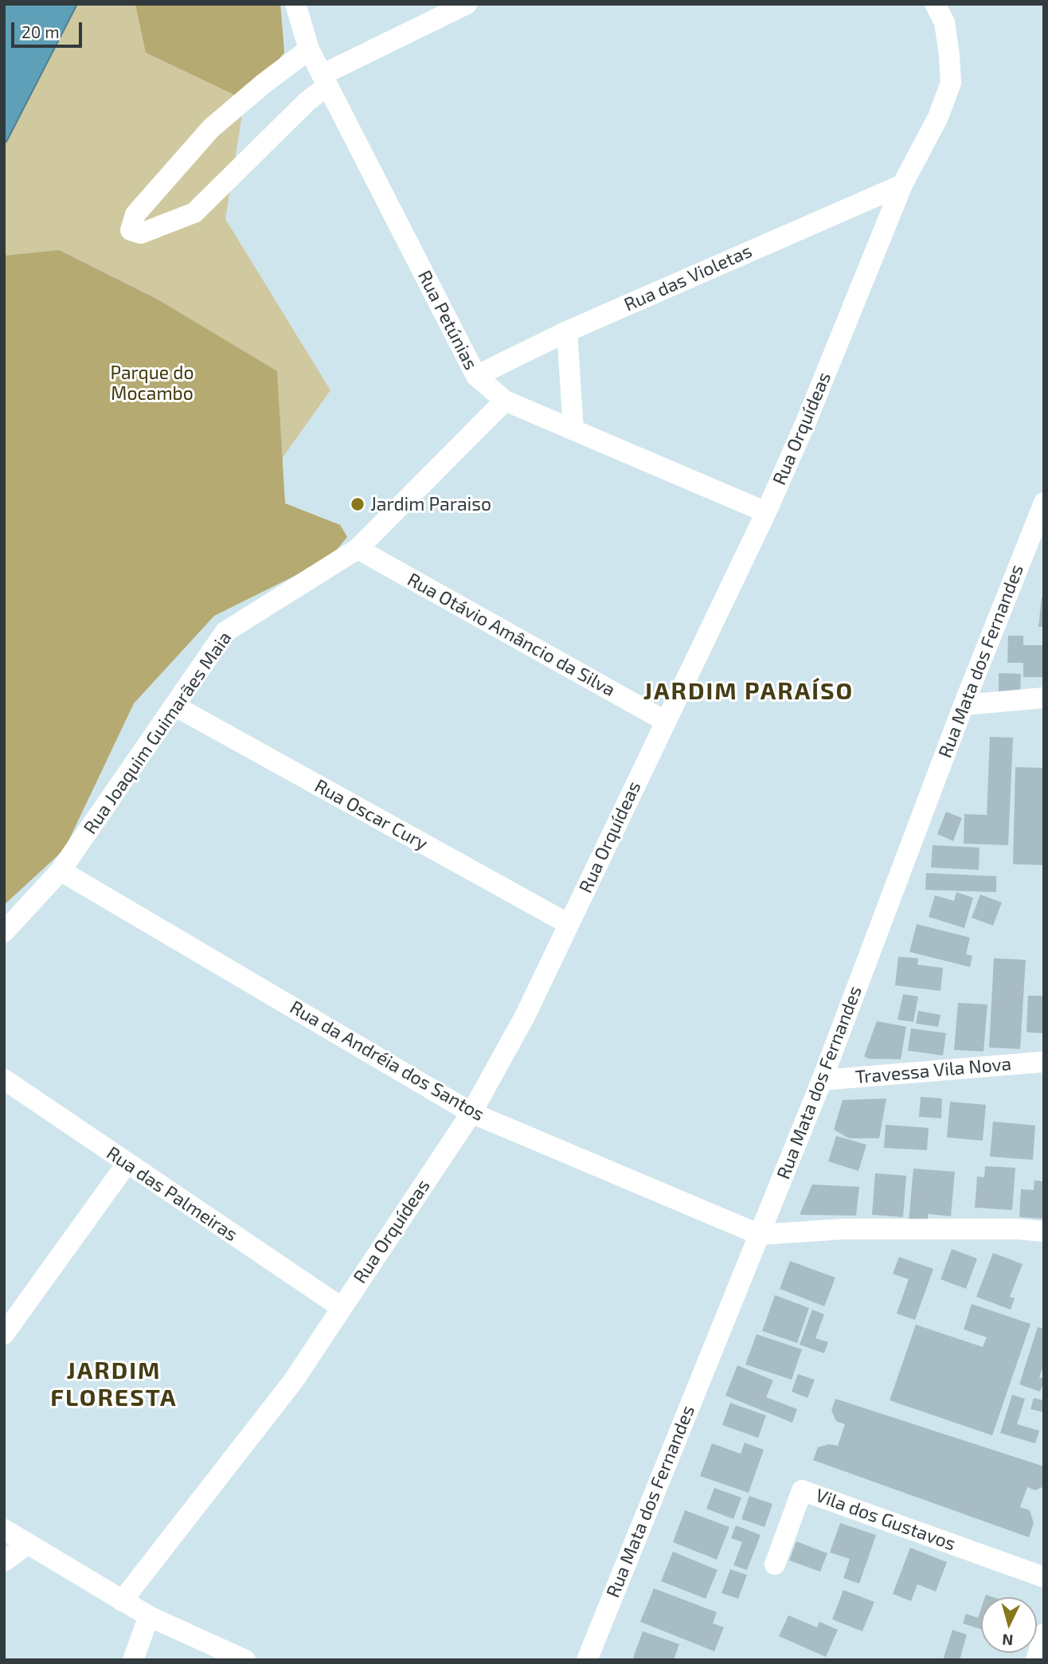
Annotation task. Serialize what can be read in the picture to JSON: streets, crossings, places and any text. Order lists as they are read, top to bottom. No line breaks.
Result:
{"streets":{"street":["Rua das Violetas","Rua Petúnias","Rua Orquídeas","Rua Otávio Amâncio da Silva","Rua Mata dos Fernandes","Rua Joaquim Guimarães Maia","Rua Oscar Cury","Rua da Andréia dos Santos","Travessa Vila Nova","Rua das Palmeiras","Vila dos Gustavos"]},"crossings":[["Rua das Violetas","Rua Petúnias"],["Rua das Violetas","Rua Orquídeas"],["Rua Petúnias","Rua Orquídeas"],["Rua Petúnias","Rua Joaquim Guimarães Maia"],["Rua Orquídeas","Rua Otávio Amâncio da Silva"],["Rua Orquídeas","Rua Oscar Cury"],["Rua Orquídeas","Rua da Andréia dos Santos"],["Rua Orquídeas","Rua das Palmeiras"],["Rua Otávio Amâncio da Silva","Rua Joaquim Guimarães Maia"],["Rua Mata dos Fernandes","Rua da Andréia dos Santos"],["Rua Mata dos Fernandes","Travessa Vila Nova"],["Rua Joaquim Guimarães Maia","Rua Oscar Cury"],["Rua Joaquim Guimarães Maia","Rua da Andréia dos Santos"]],"districts":["JARDIM PARAÍSO","JARDIM FLORESTA"],"parks":["Parque do Mocambo"],"places":["Jardim Paraiso"],"scale_bar":"20 m","north":"bottom"}
